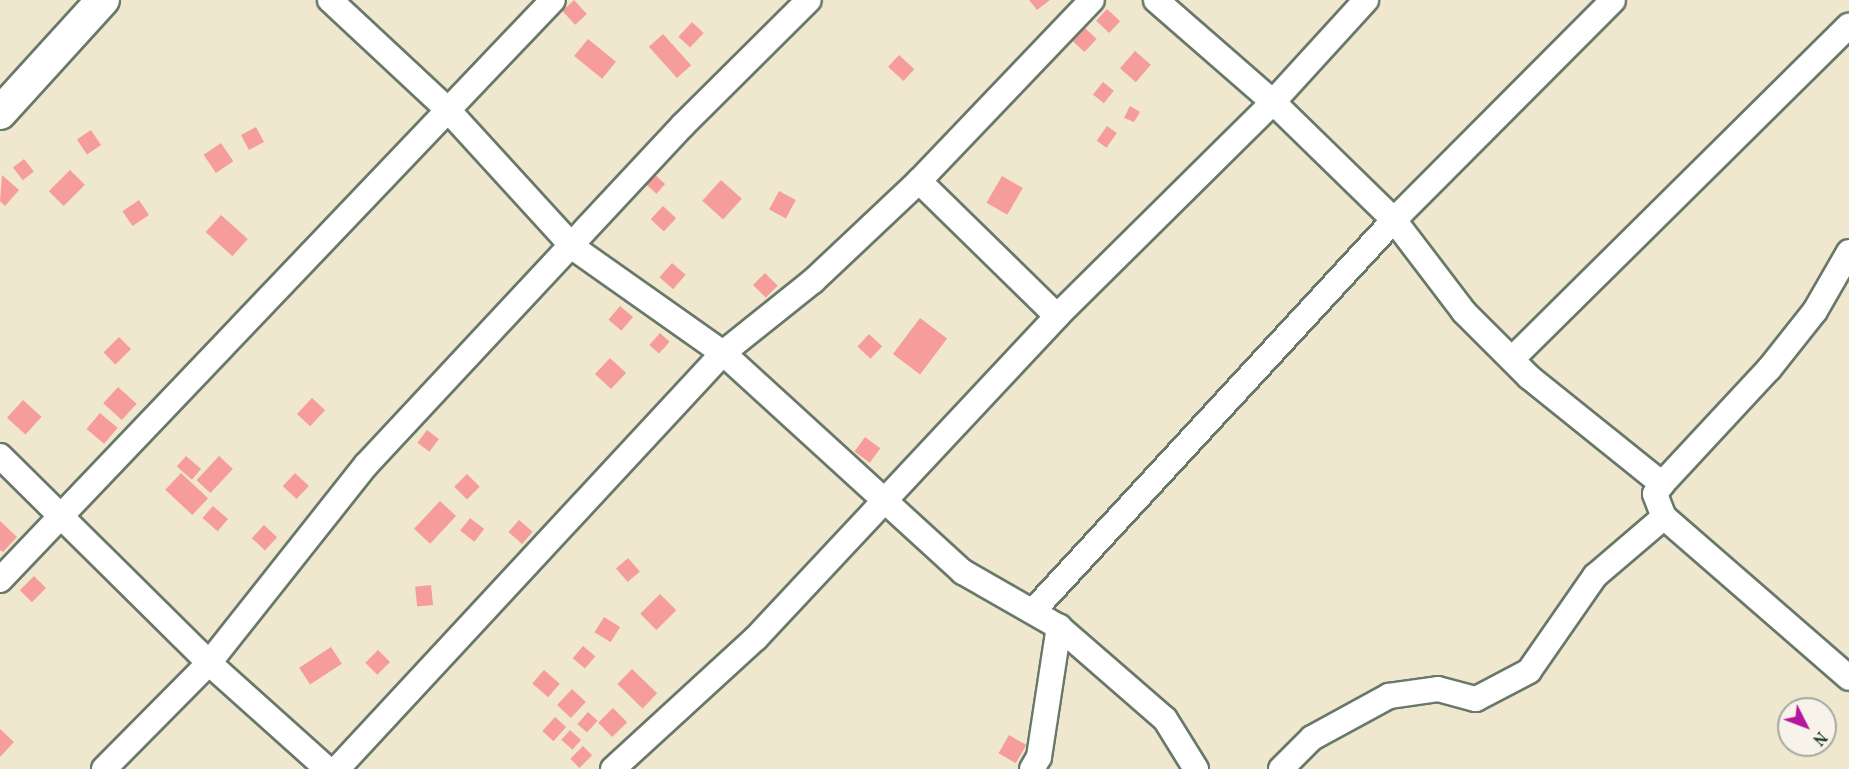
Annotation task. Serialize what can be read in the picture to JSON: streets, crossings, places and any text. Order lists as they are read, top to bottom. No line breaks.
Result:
{"north":"bottom right"}
